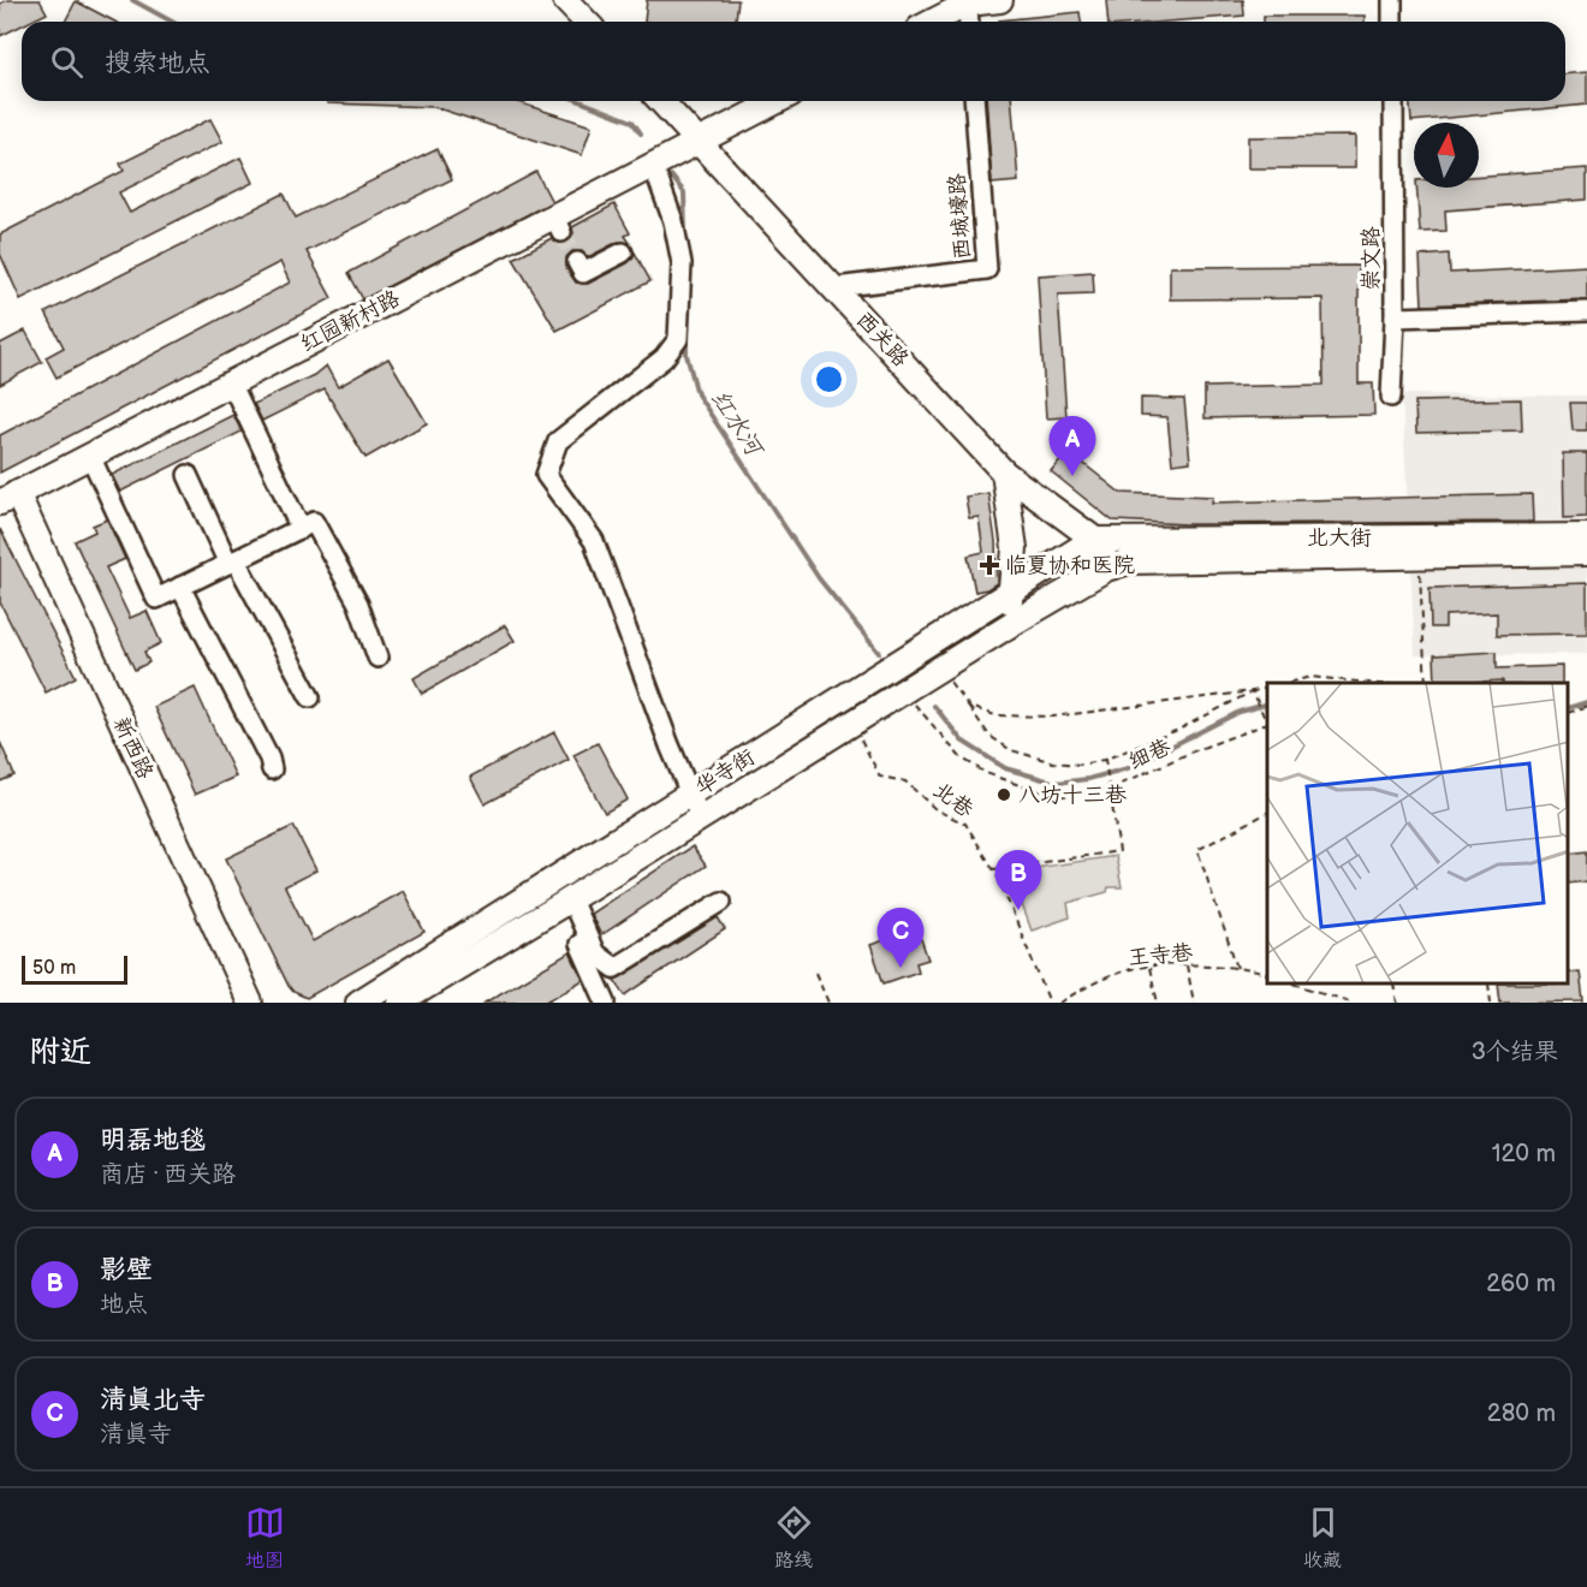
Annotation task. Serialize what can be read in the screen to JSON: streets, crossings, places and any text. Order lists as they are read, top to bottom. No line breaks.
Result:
{"streets":{"main road":["红园新村路","西关路","北大街","新西路","华寺街"],"street":["西城壕路","崇文路"],"path":["细巷","北巷","王寺巷"]},"crossings":[["西城壕路","西关路"],["红园新村路","西关路"],["红园新村路","新西路"],["西关路","北大街"],["西关路","华寺街"],["北大街","华寺街"],["细巷","华寺街"],["华寺街","北巷"]],"water":["红水河"],"places":{"health":["临夏协和医院"],"other":["八坊十三巷"]},"scale_bar":"50 m","north":"top","page":{"search":"搜索地点","pins":["A","B","C"],"scale":"50 m","heading":["附近","3个结果"],"list":[{"mark":"A","name":"明磊地毯","note":"商店 · 西关路","value":"120 m"},{"mark":"B","name":"影壁","note":"地点","value":"260 m"},{"mark":"C","name":"清真北寺","note":"清真寺","value":"280 m"}],"nav":["地图","路线","收藏"]}}
